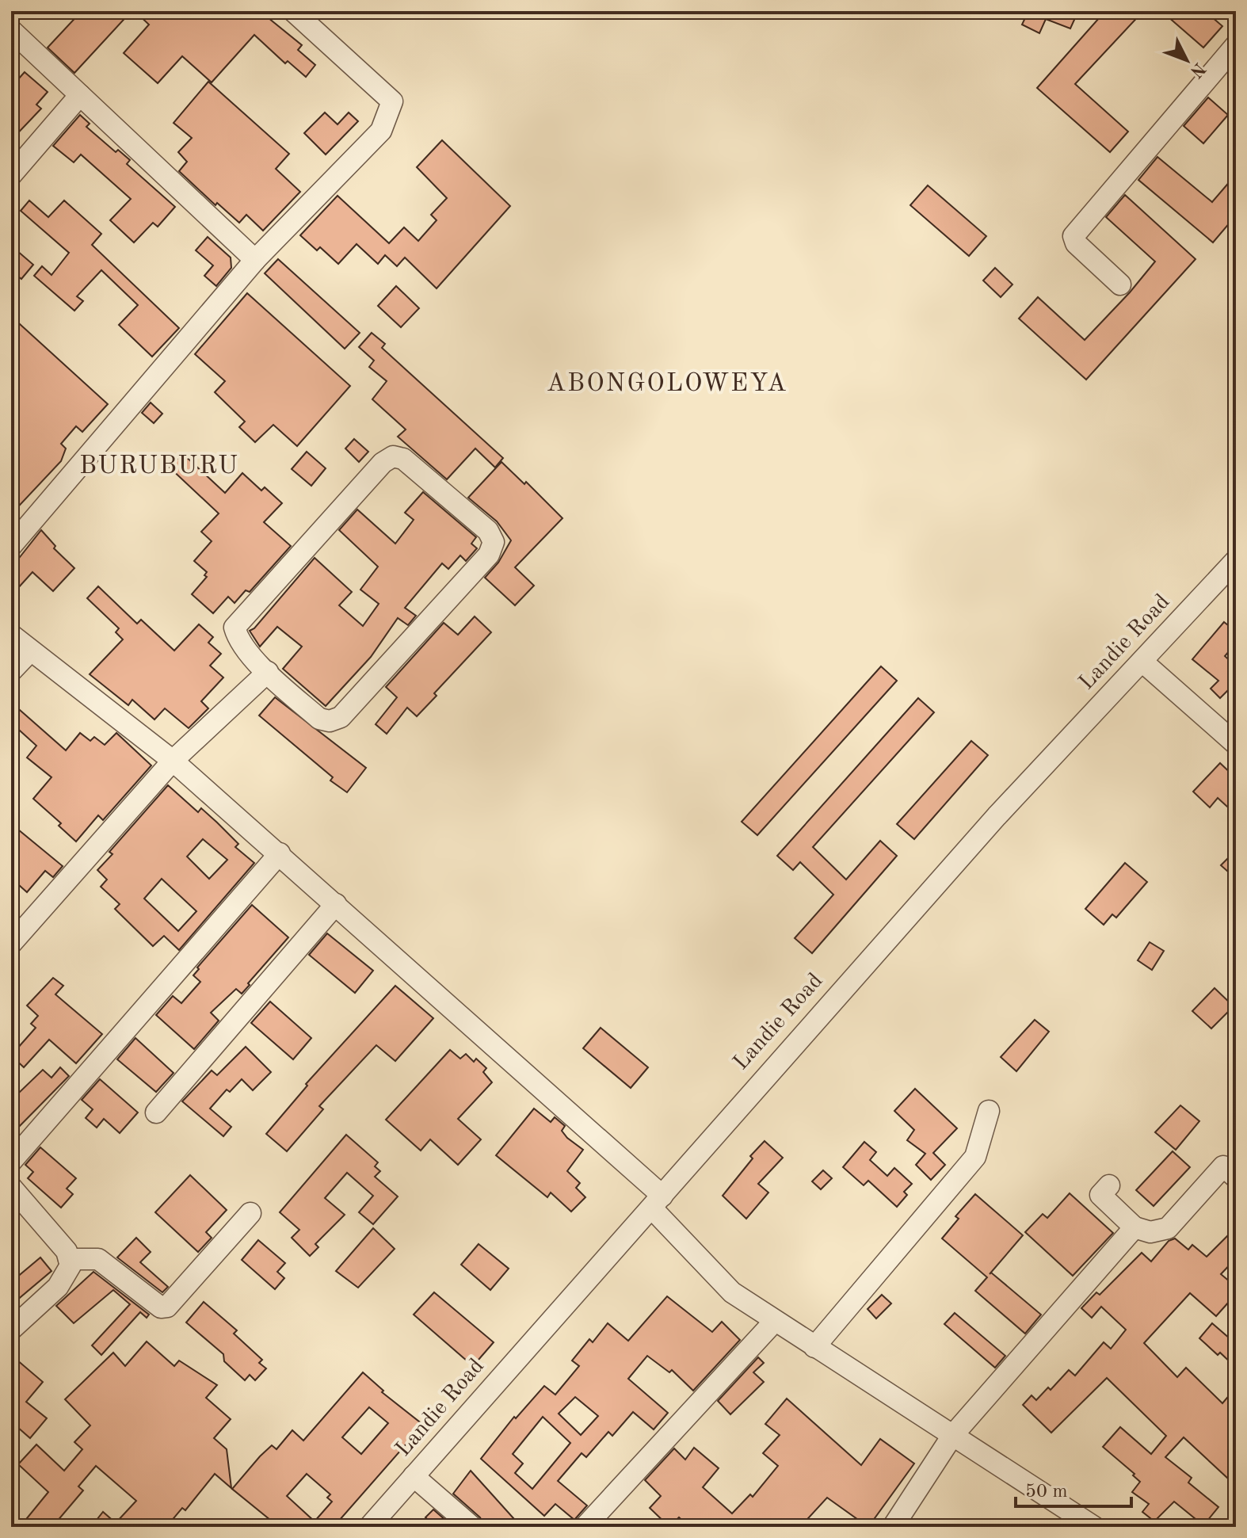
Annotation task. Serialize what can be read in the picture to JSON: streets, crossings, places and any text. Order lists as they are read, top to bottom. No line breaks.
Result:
{"streets":{"street":["Landie Road"]},"districts":["ABONGOLOWEYA","BURUBURU"],"scale_bar":"50 m","north":"bottom right"}
